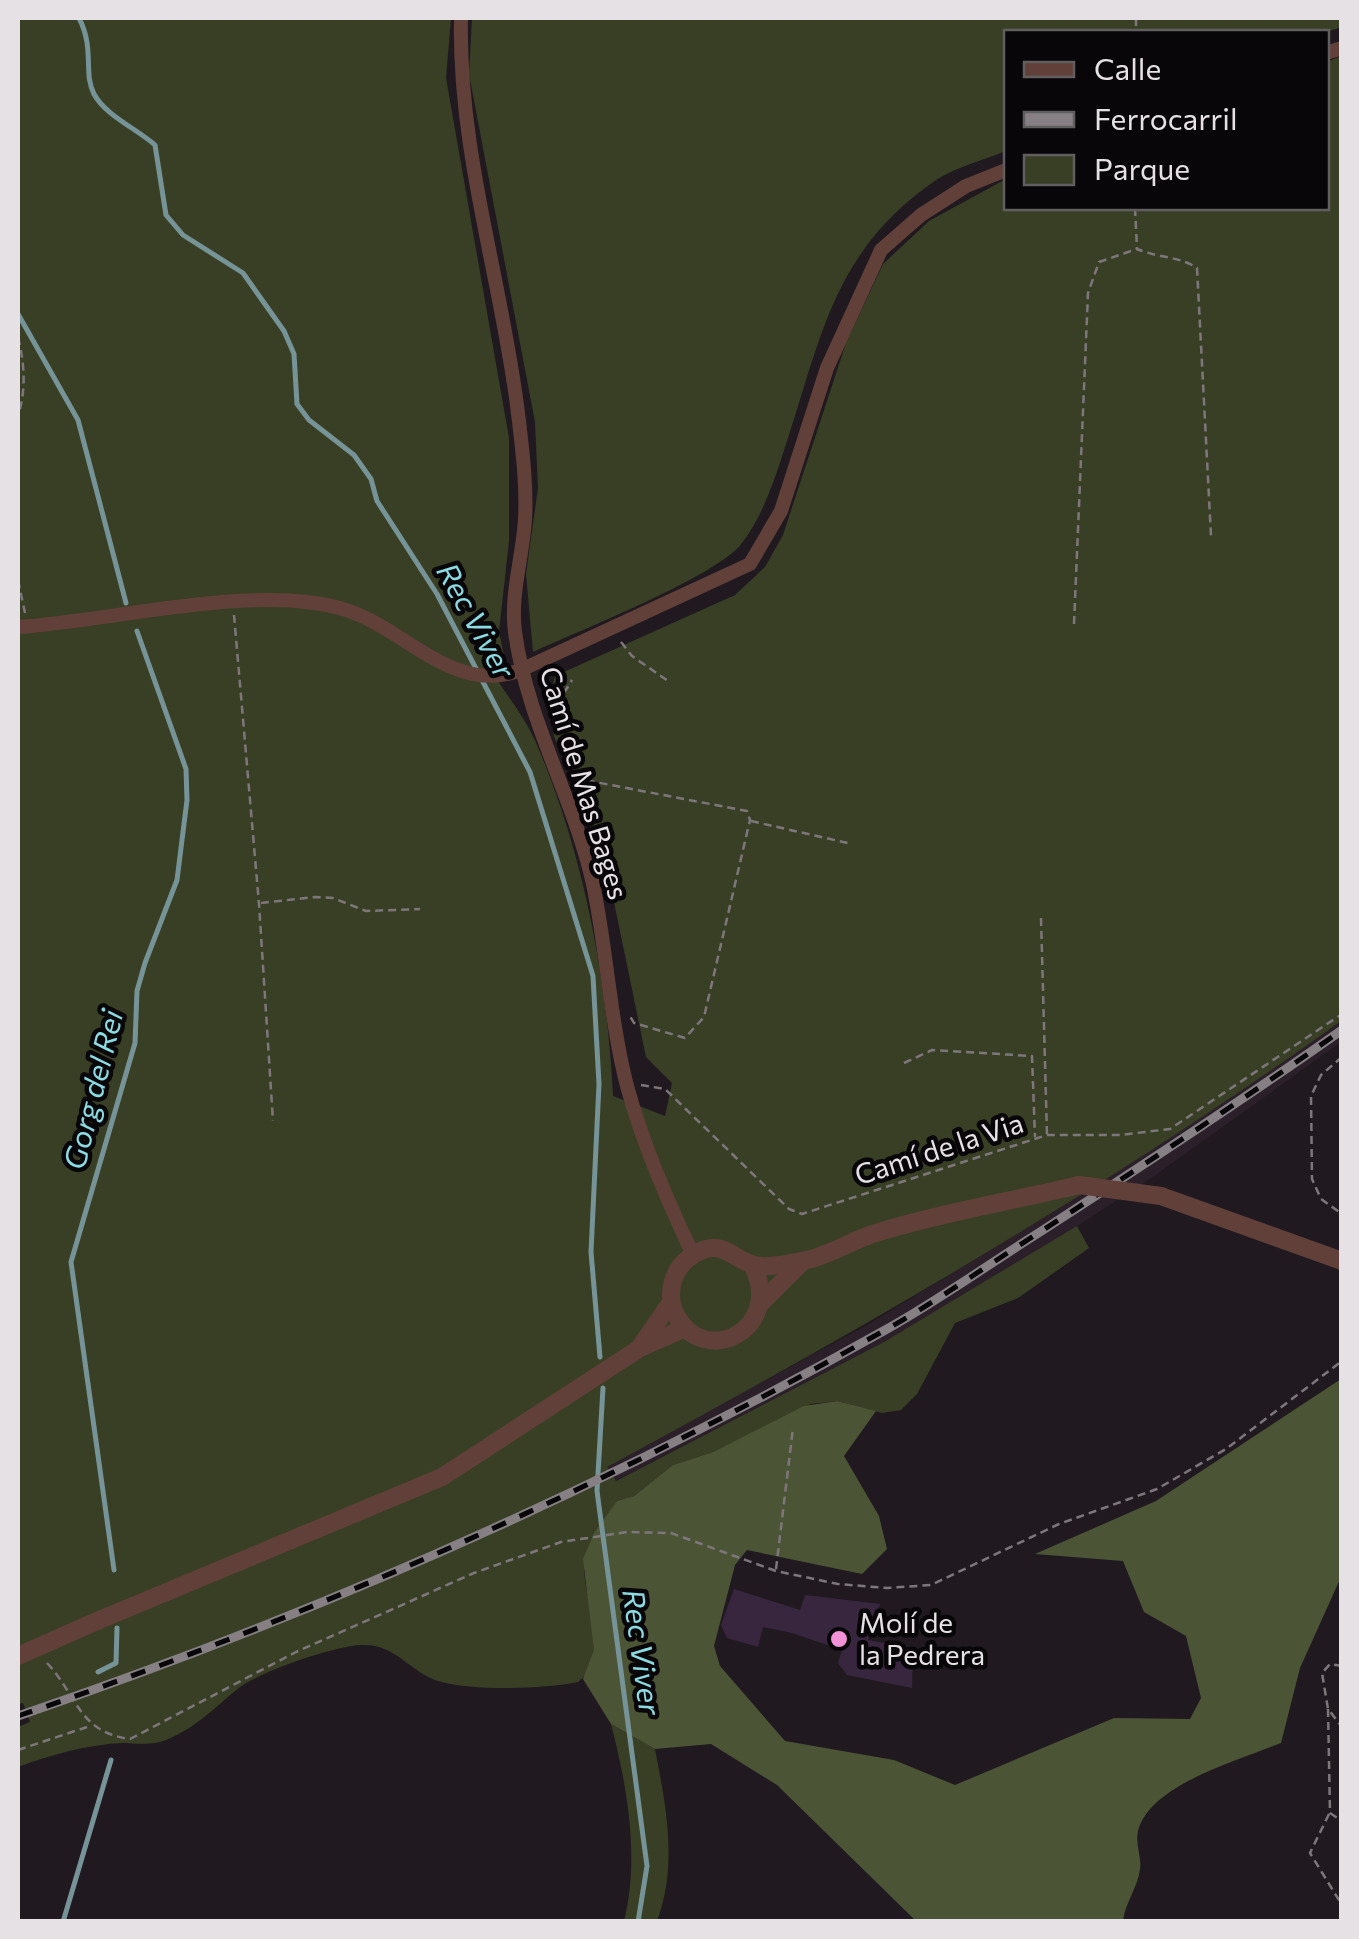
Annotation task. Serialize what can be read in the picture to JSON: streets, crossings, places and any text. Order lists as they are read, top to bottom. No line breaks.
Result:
{"streets":{"street":["Camí de Mas Bages"],"path":["Camí de la Via"]},"crossings":[["Camí de Mas Bages","Camí de la Via"]],"water":["Rec Viver","Gorg del Rei"],"places":["Molí de la Pedrera"],"legend":["Calle","Ferrocarril","Parque"]}
